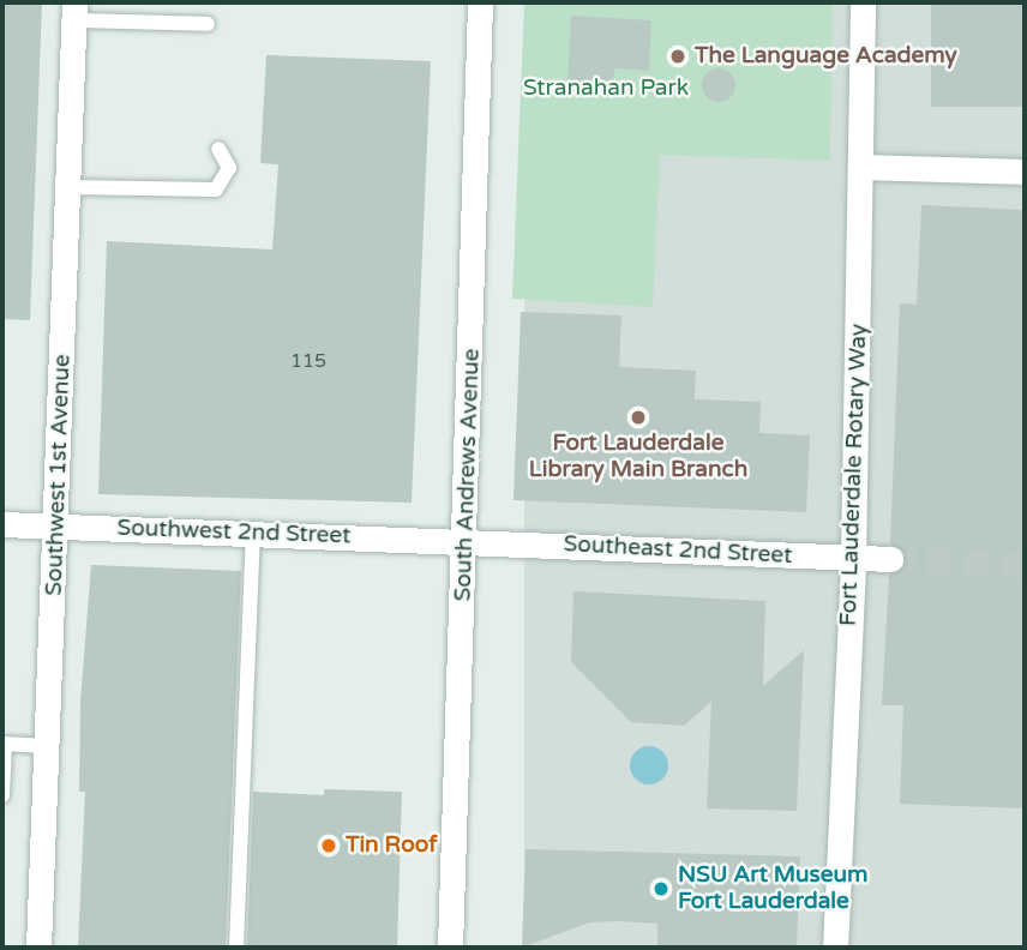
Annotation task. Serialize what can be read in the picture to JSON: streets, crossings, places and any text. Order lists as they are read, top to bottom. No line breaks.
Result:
{"streets":{"street":["Southwest 1st Avenue","South Andrews Avenue","Fort Lauderdale Rotary Way","Southwest 2nd Street","Southeast 2nd Street"]},"crossings":[["Southwest 1st Avenue","Southwest 2nd Street"],["South Andrews Avenue","Southwest 2nd Street"],["South Andrews Avenue","Southeast 2nd Street"],["Fort Lauderdale Rotary Way","Southeast 2nd Street"],["Southwest 2nd Street","Southeast 2nd Street"]],"parks":["Stranahan Park"],"places":["The Language Academy","Fort Lauderdale Library Main Branch","Tin Roof","NSU Art Museum Fort Lauderdale"],"house_numbers":["115"]}
